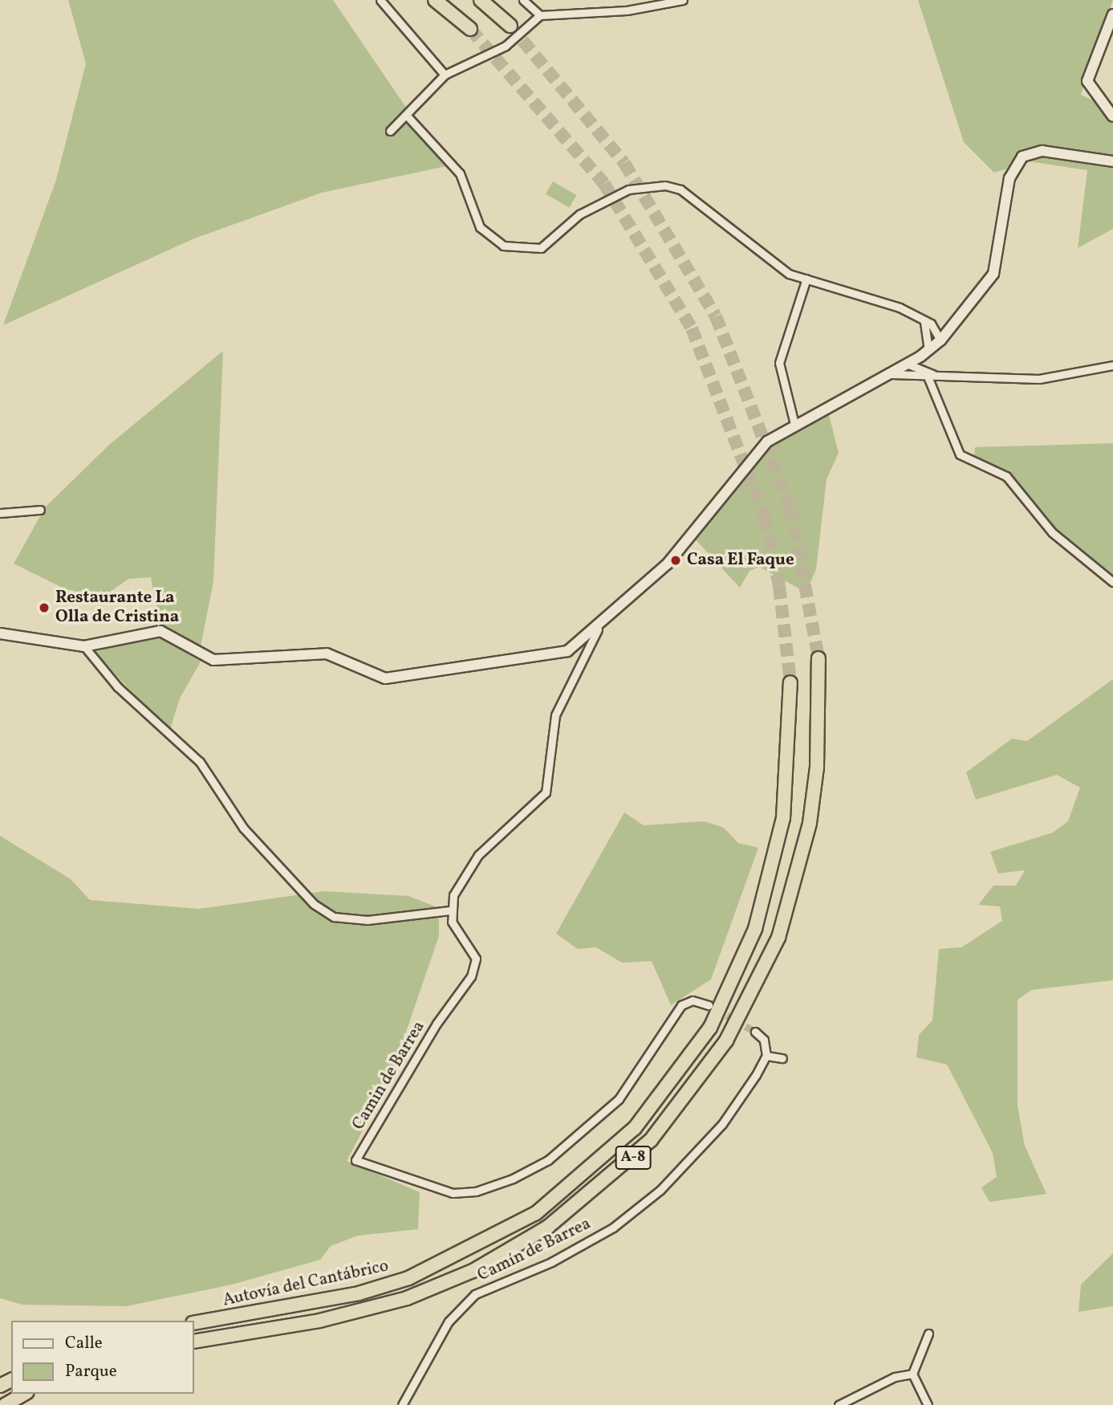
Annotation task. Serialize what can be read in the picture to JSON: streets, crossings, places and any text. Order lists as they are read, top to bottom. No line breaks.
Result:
{"streets":{"highway":["A-8","Autovía del Cantábrico"],"street":["Camin de Barrea","Camín de Barrea"]},"places":["Casa El Faque","Restaurante La Olla de Cristina"],"legend":["Calle","Parque"]}
